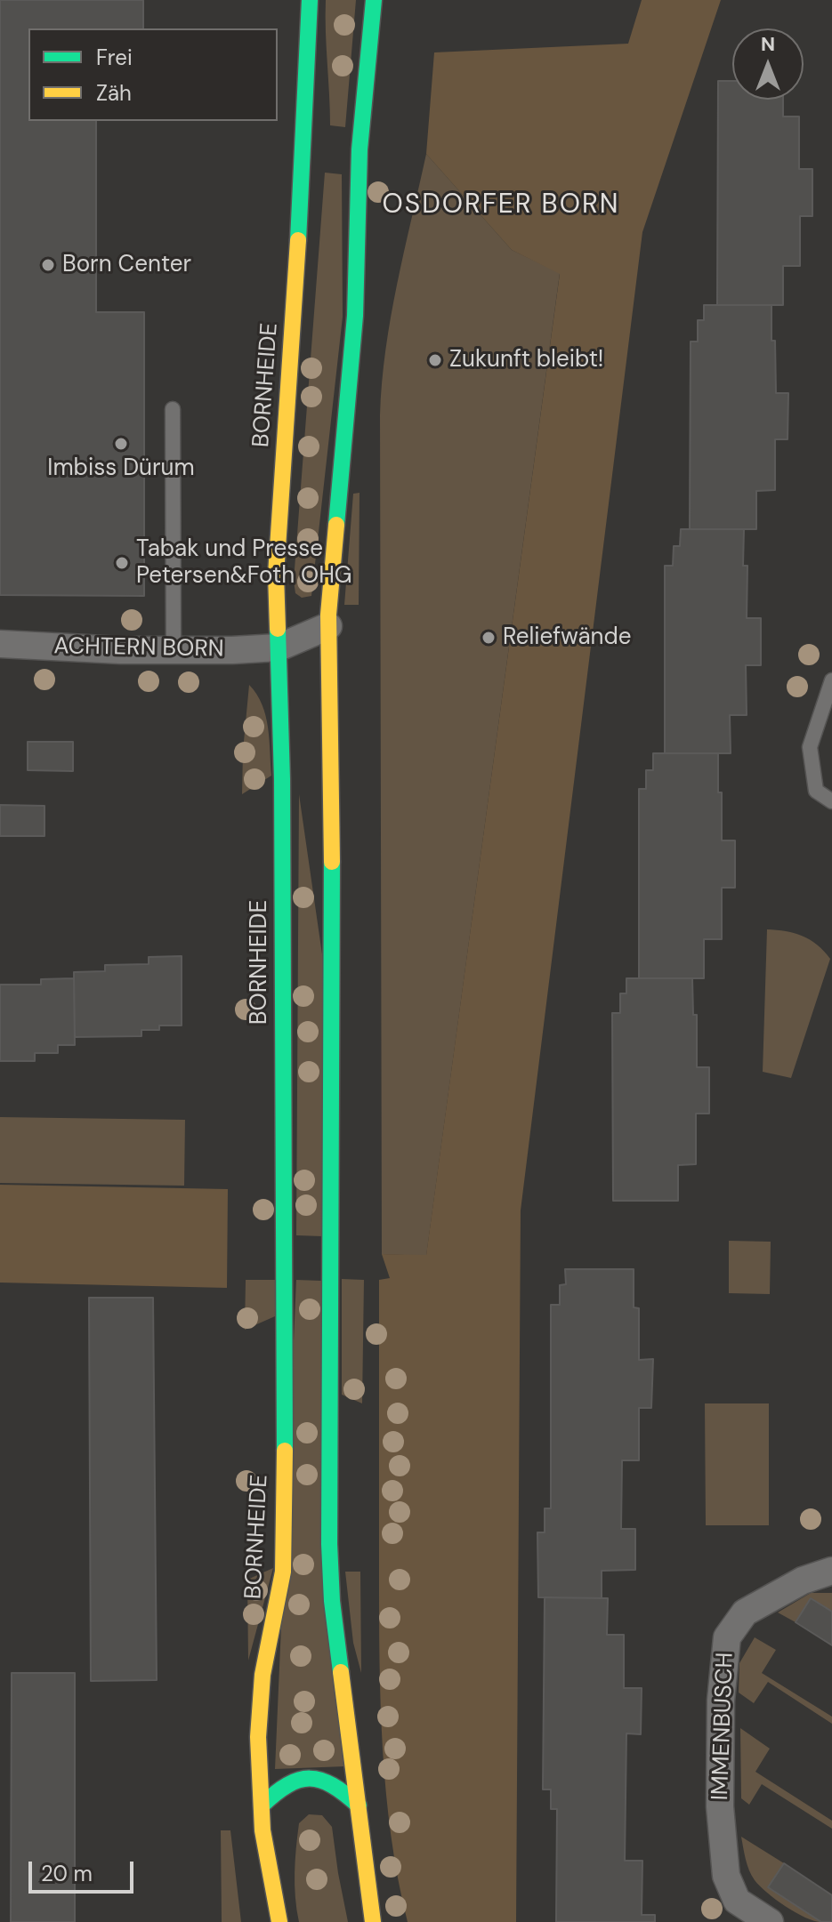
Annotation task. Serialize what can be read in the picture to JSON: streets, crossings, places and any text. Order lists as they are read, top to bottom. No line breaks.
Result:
{"streets":{"street":["BORNHEIDE","ACHTERN BORN","IMMENBUSCH"]},"crossings":[["BORNHEIDE","ACHTERN BORN"]],"districts":["OSDORFER BORN"],"places":["Born Center","Zukunft bleibt!","Imbiss Dürum","Tabak und Presse Petersen&Foth OHG","Reliefwände"],"legend":["Frei","Zäh"],"scale_bar":"20 m","north":"top"}
